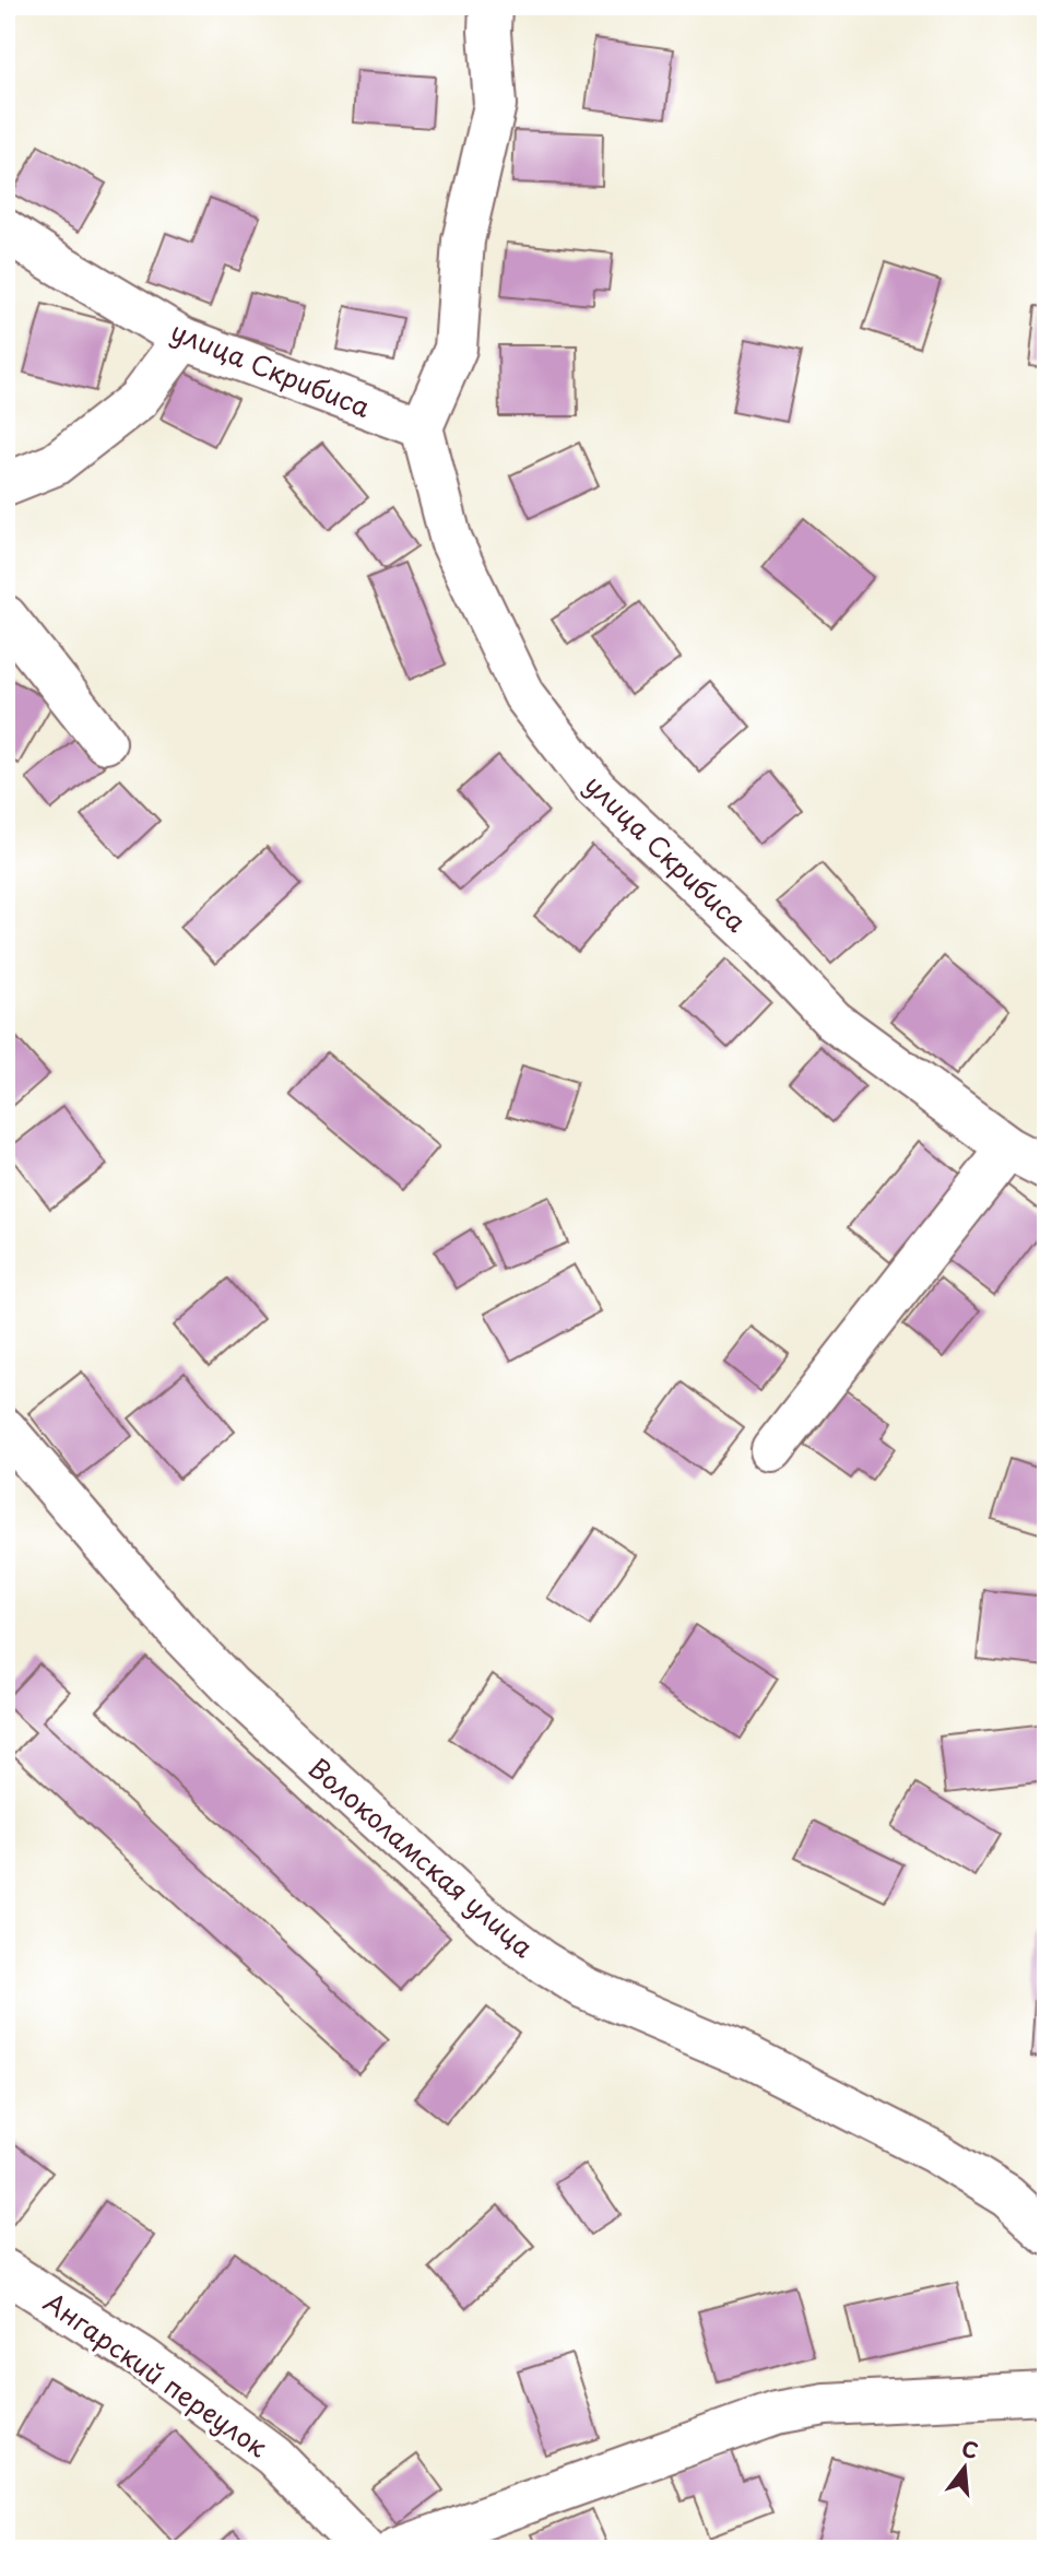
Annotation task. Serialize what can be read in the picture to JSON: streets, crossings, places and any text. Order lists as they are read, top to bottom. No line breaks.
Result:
{"streets":{"street":["улица Скрибиса","Волоколамская улица","Ангарский переулок"]},"north":"top"}
